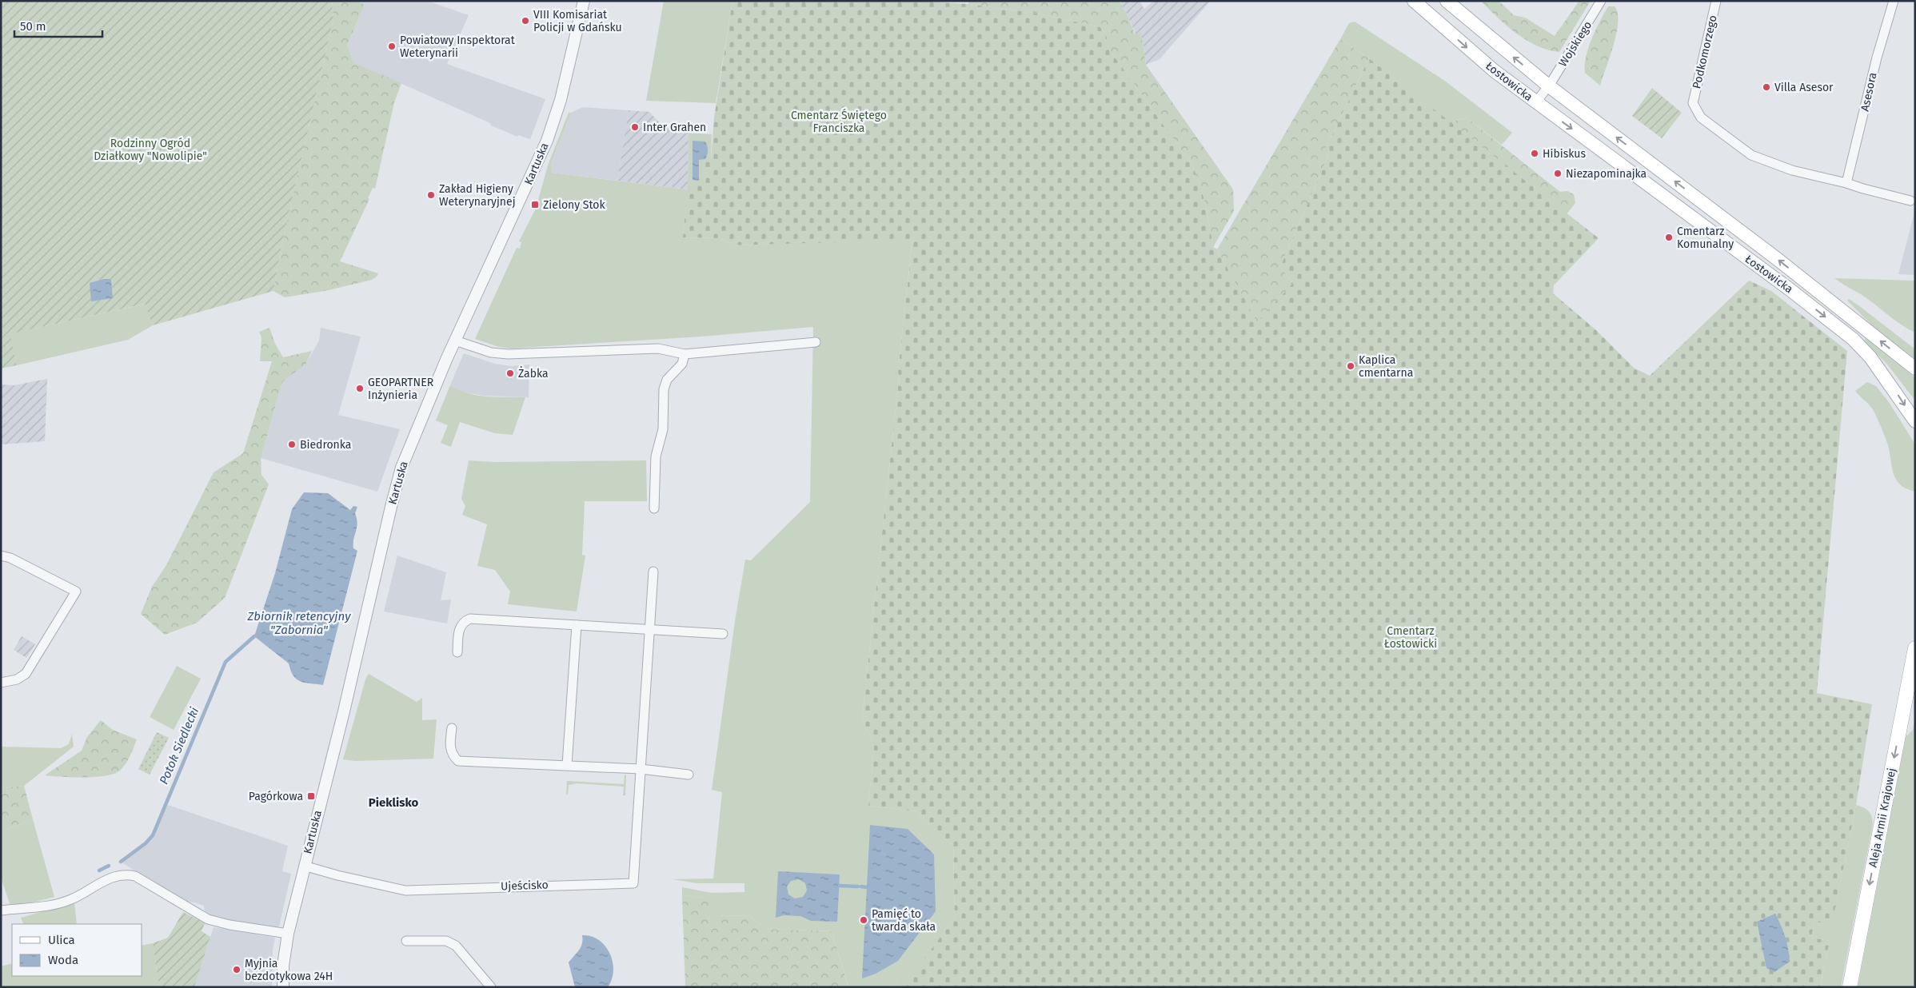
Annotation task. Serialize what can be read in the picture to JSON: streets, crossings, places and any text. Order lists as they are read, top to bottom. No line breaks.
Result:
{"streets":{"main road":["Łostowicka","Aleja Armii Krajowej"],"street":["Wojskiego","Podkomorzego","Asesora","Kartuska","Ujeścisko"]},"crossings":[["Wojskiego","Łostowicka"],["Podkomorzego","Asesora"],["Kartuska","Ujeścisko"]],"one_way":["Aleja Armii Krajowej"],"districts":["Pieklisko"],"water":["Zbiornik retencyjny \"Zabornia\"","Potok Siedlecki"],"parks":["Cmentarz Świętego Franciszka","Rodzinny Ogród Działkowy \"Nowolipie\"","Cmentarz Łostowicki"],"places":{"other":["VIII Komisariat Policji w Gdańsku","Powiatowy Inspektorat Weterynarii","Villa Asesor","Inter Grahen","Hibiskus","Niezapominajka","Zakład Higieny Weterynaryjnej","Cmentarz Komunalny","Kaplica cmentarna","Żabka","GEOPARTNER Inżynieria","Biedronka","Pamięć to twarda skała","Myjnia bezdotykowa 24H"],"transit":["Zielony Stok","Pagórkowa"]},"legend":["Ulica","Woda"],"scale_bar":"50 m"}
